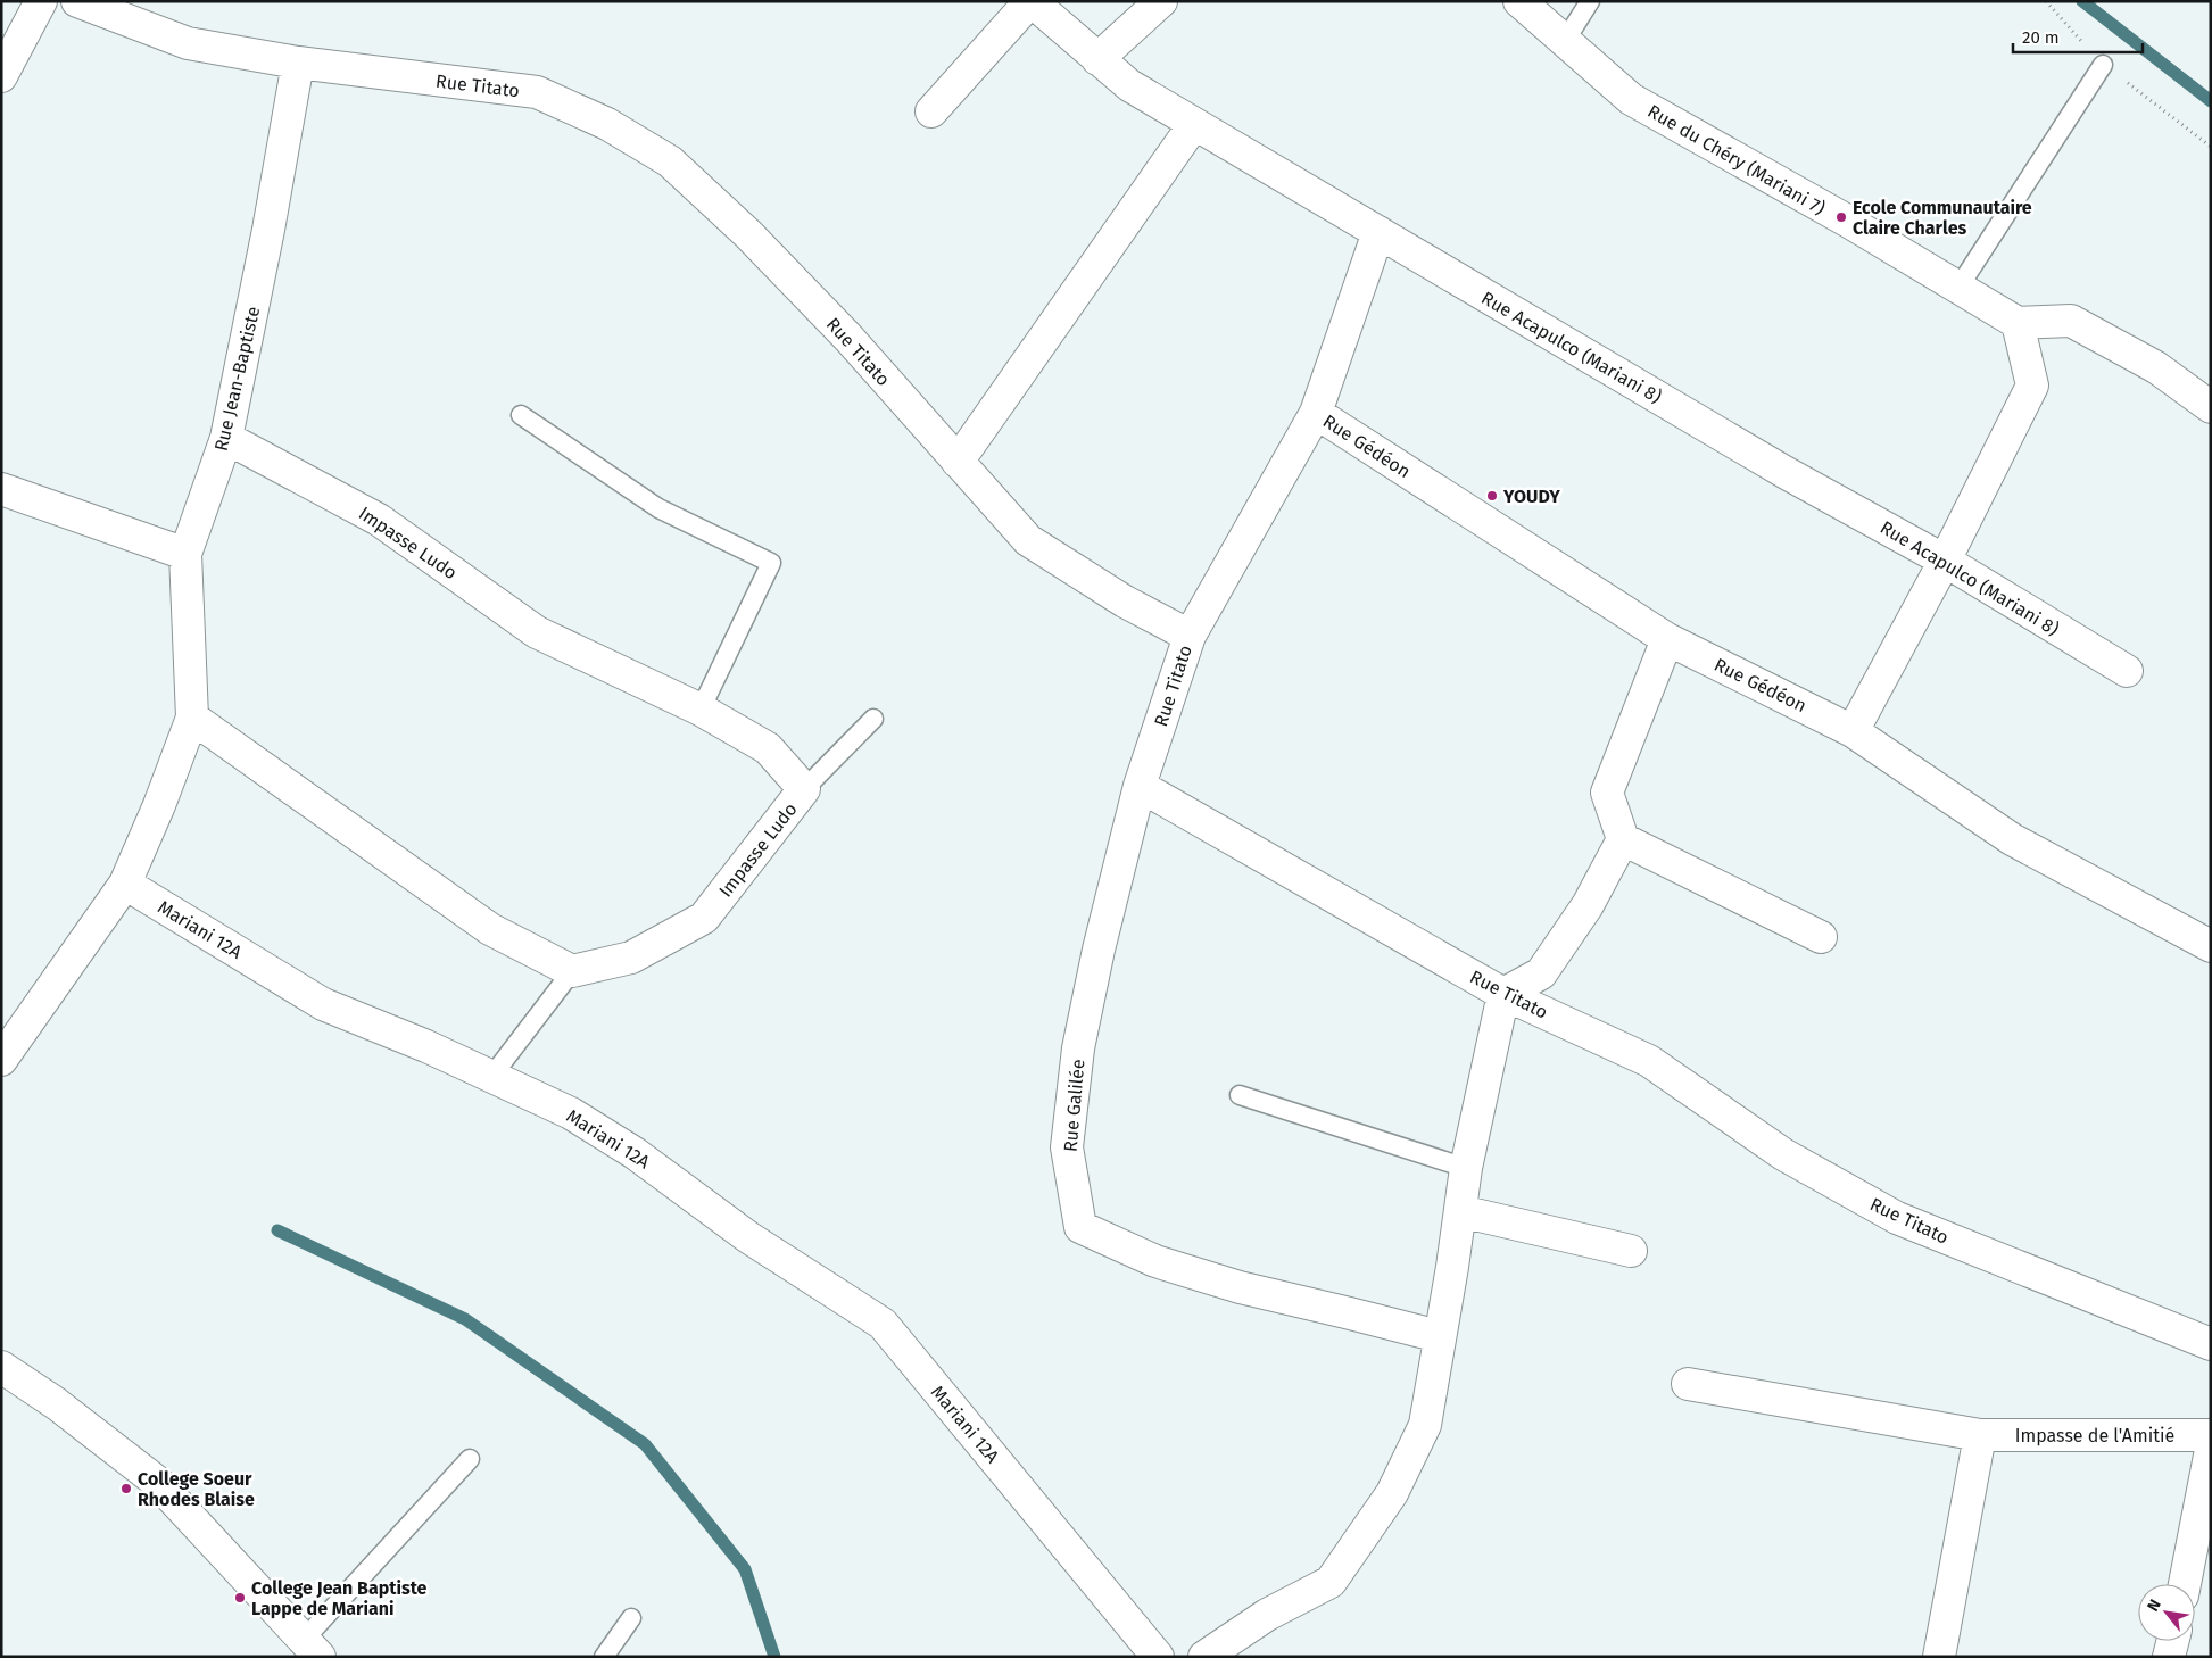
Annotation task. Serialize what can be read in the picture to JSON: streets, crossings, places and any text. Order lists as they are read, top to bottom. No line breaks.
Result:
{"streets":{"street":["Rue Titato","Rue du Chéry (Mariani 7)","Rue Acapulco (Mariani 8)","Rue Jean-Baptiste","Rue Gédéon","Impasse Ludo","Mariani 12A","Rue Galilée","Impasse de l'Amitié"]},"crossings":[["Rue Titato","Rue Jean-Baptiste"],["Rue Titato","Rue Galilée"],["Rue Jean-Baptiste","Impasse Ludo"],["Rue Jean-Baptiste","Mariani 12A"]],"places":["Ecole Communautaire Claire Charles","YOUDY","College Soeur Rhodes Blaise","College Jean Baptiste Lappe de Mariani"],"scale_bar":"20 m","north":"top left"}
